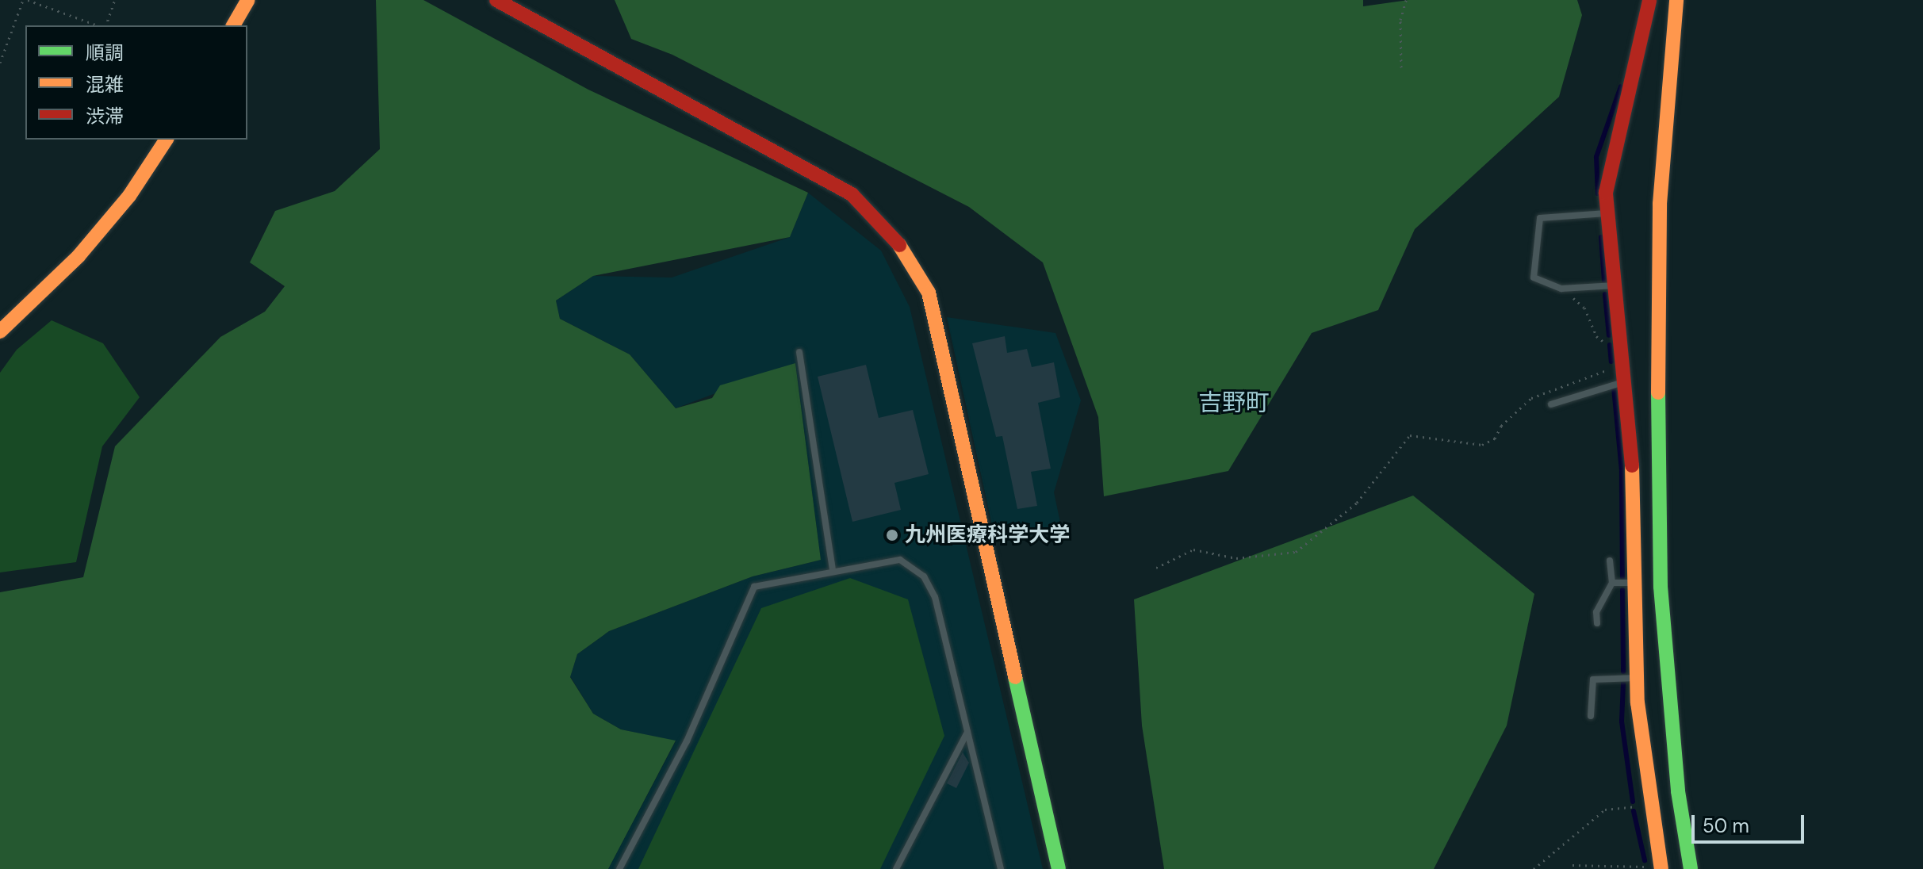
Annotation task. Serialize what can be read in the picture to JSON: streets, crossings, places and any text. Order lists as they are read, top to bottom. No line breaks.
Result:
{"districts":["吉野町"],"places":["九州医療科学大学"],"legend":["順調","混雑","渋滞"],"scale_bar":"50 m"}
